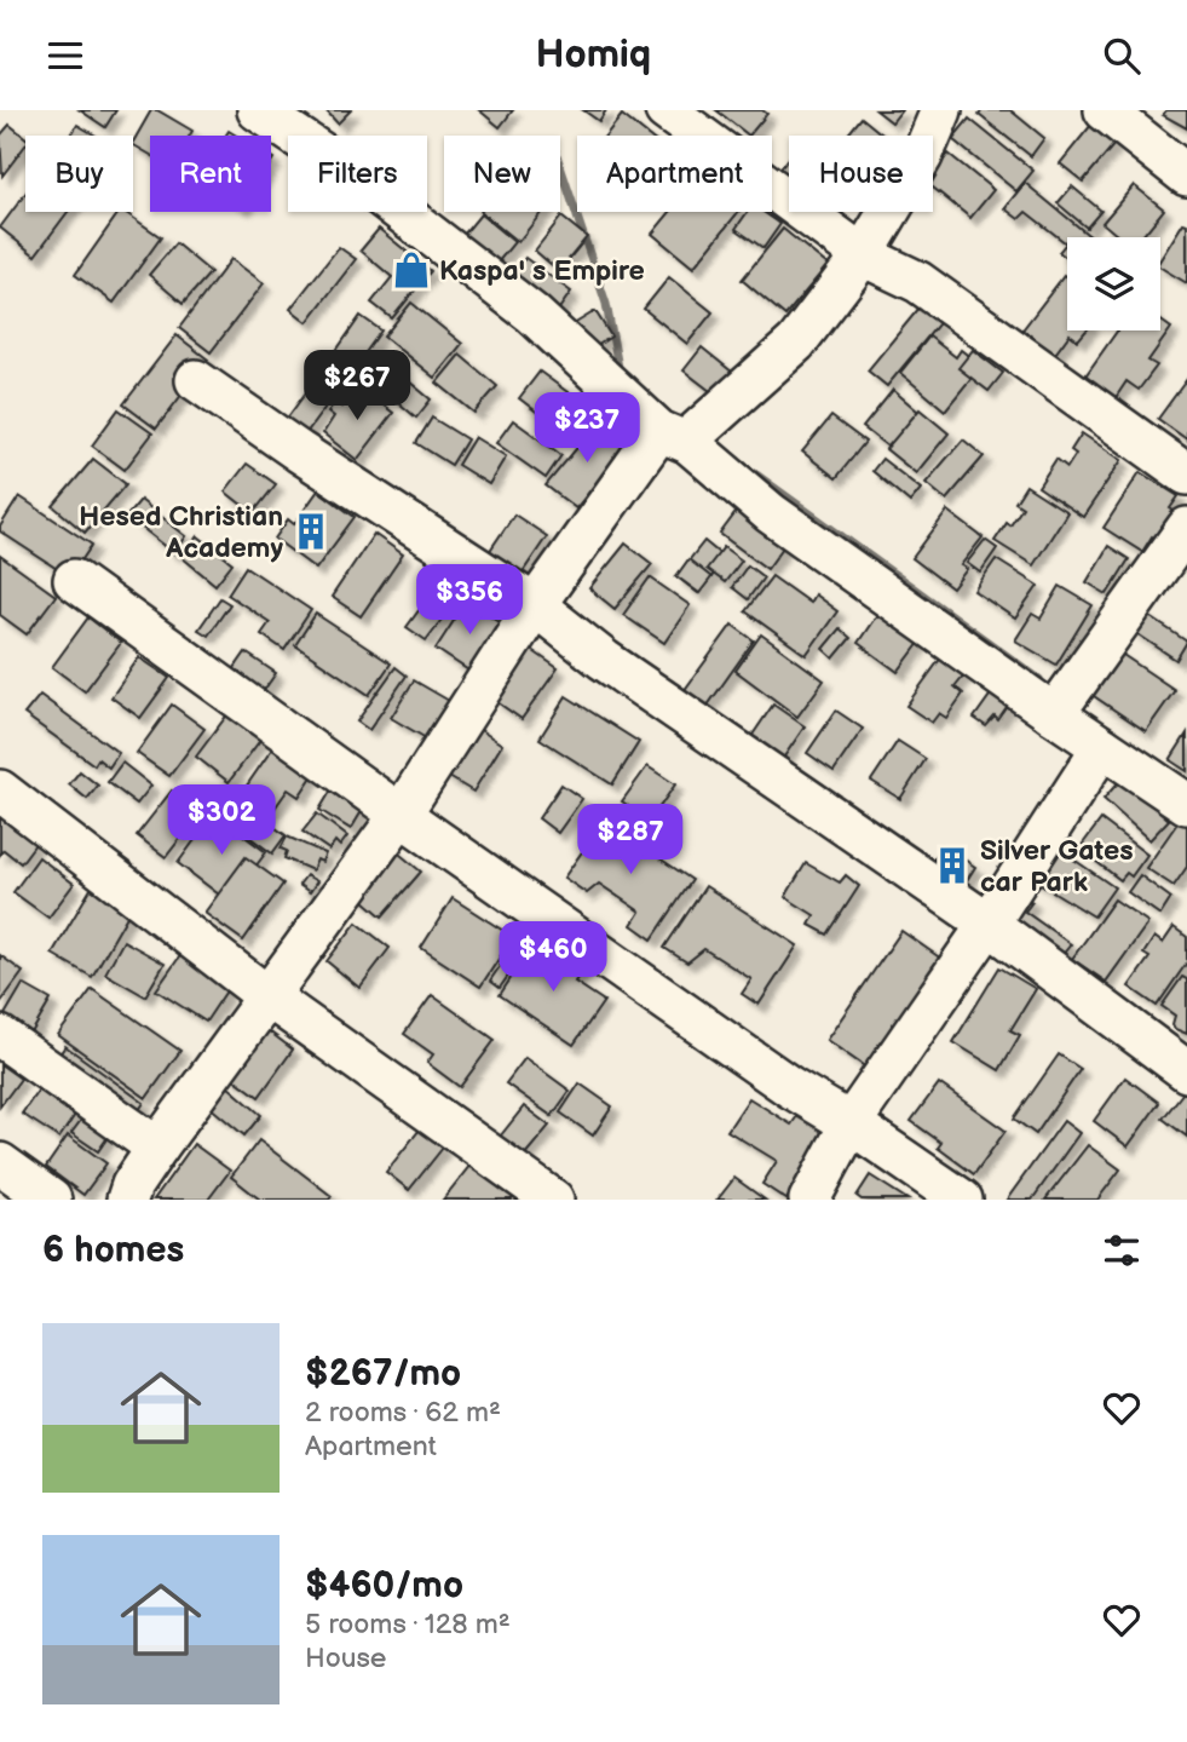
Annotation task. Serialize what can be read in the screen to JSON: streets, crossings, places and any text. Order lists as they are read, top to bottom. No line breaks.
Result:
{"places":{"shop":["Kaspa' s Empire"],"building":["Hesed Christian Academy","Silver Gates car Park"]},"page":{"header":"Homiq","chip":["Buy","Rent","Filters","New","Apartment","House"],"price":["$267","$237","$356","$302","$287","$460"],"heading":"6 homes","list":[{"name":"$267/mo","note":"2 rooms · 62 m² · Apartment"},{"name":"$460/mo","note":"5 rooms · 128 m² · House"}]}}
